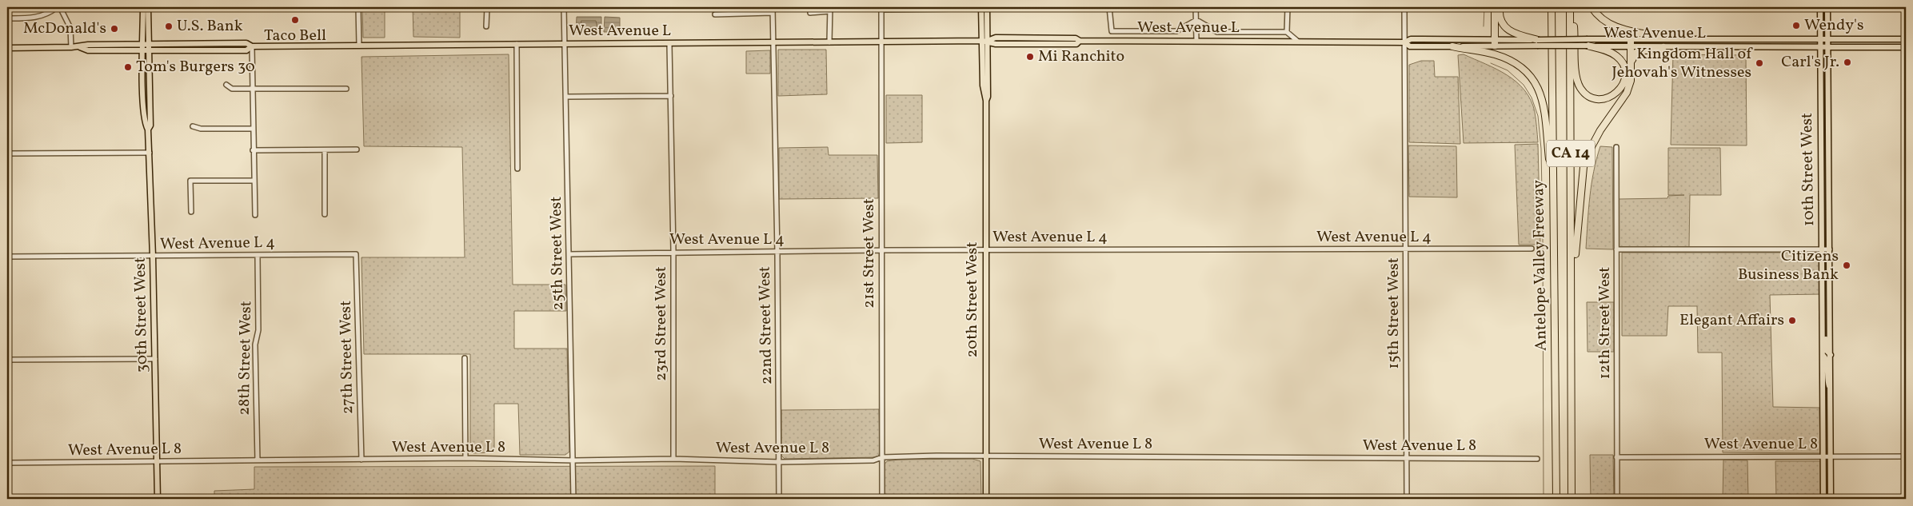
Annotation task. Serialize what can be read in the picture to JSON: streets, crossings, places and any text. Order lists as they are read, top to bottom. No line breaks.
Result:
{"streets":{"highway":["CA 14","Antelope Valley Freeway"],"main road":["West Avenue L","10th Street West","20th Street West","30th Street West"],"street":["West Avenue L 4","25th Street West","21st Street West","15th Street West","12th Street West","23rd Street West","22nd Street West","27th Street West","28th Street West","West Avenue L 8"]},"crossings":[["West Avenue L","10th Street West"],["West Avenue L","25th Street West"],["West Avenue L","21st Street West"],["West Avenue L","20th Street West"],["West Avenue L","15th Street West"],["West Avenue L","30th Street West"],["West Avenue L","23rd Street West"],["West Avenue L","22nd Street West"],["10th Street West","West Avenue L 8"],["West Avenue L 4","25th Street West"],["West Avenue L 4","21st Street West"],["West Avenue L 4","20th Street West"],["West Avenue L 4","15th Street West"],["West Avenue L 4","30th Street West"],["West Avenue L 4","23rd Street West"],["West Avenue L 4","22nd Street West"],["West Avenue L 4","27th Street West"],["West Avenue L 4","28th Street West"],["25th Street West","West Avenue L 8"],["21st Street West","West Avenue L 8"],["20th Street West","West Avenue L 8"],["15th Street West","West Avenue L 8"],["30th Street West","West Avenue L 8"],["12th Street West","West Avenue L 8"],["23rd Street West","West Avenue L 8"],["22nd Street West","West Avenue L 8"],["27th Street West","West Avenue L 8"],["28th Street West","West Avenue L 8"]],"places":["Taco Bell","Wendy's","U.S. Bank","McDonald's","Mi Ranchito","Carl's Jr.","Kingdom Hall of Jehovah's Witnesses","Tom's Burgers 30","Citizens Business Bank","Elegant Affairs"]}
